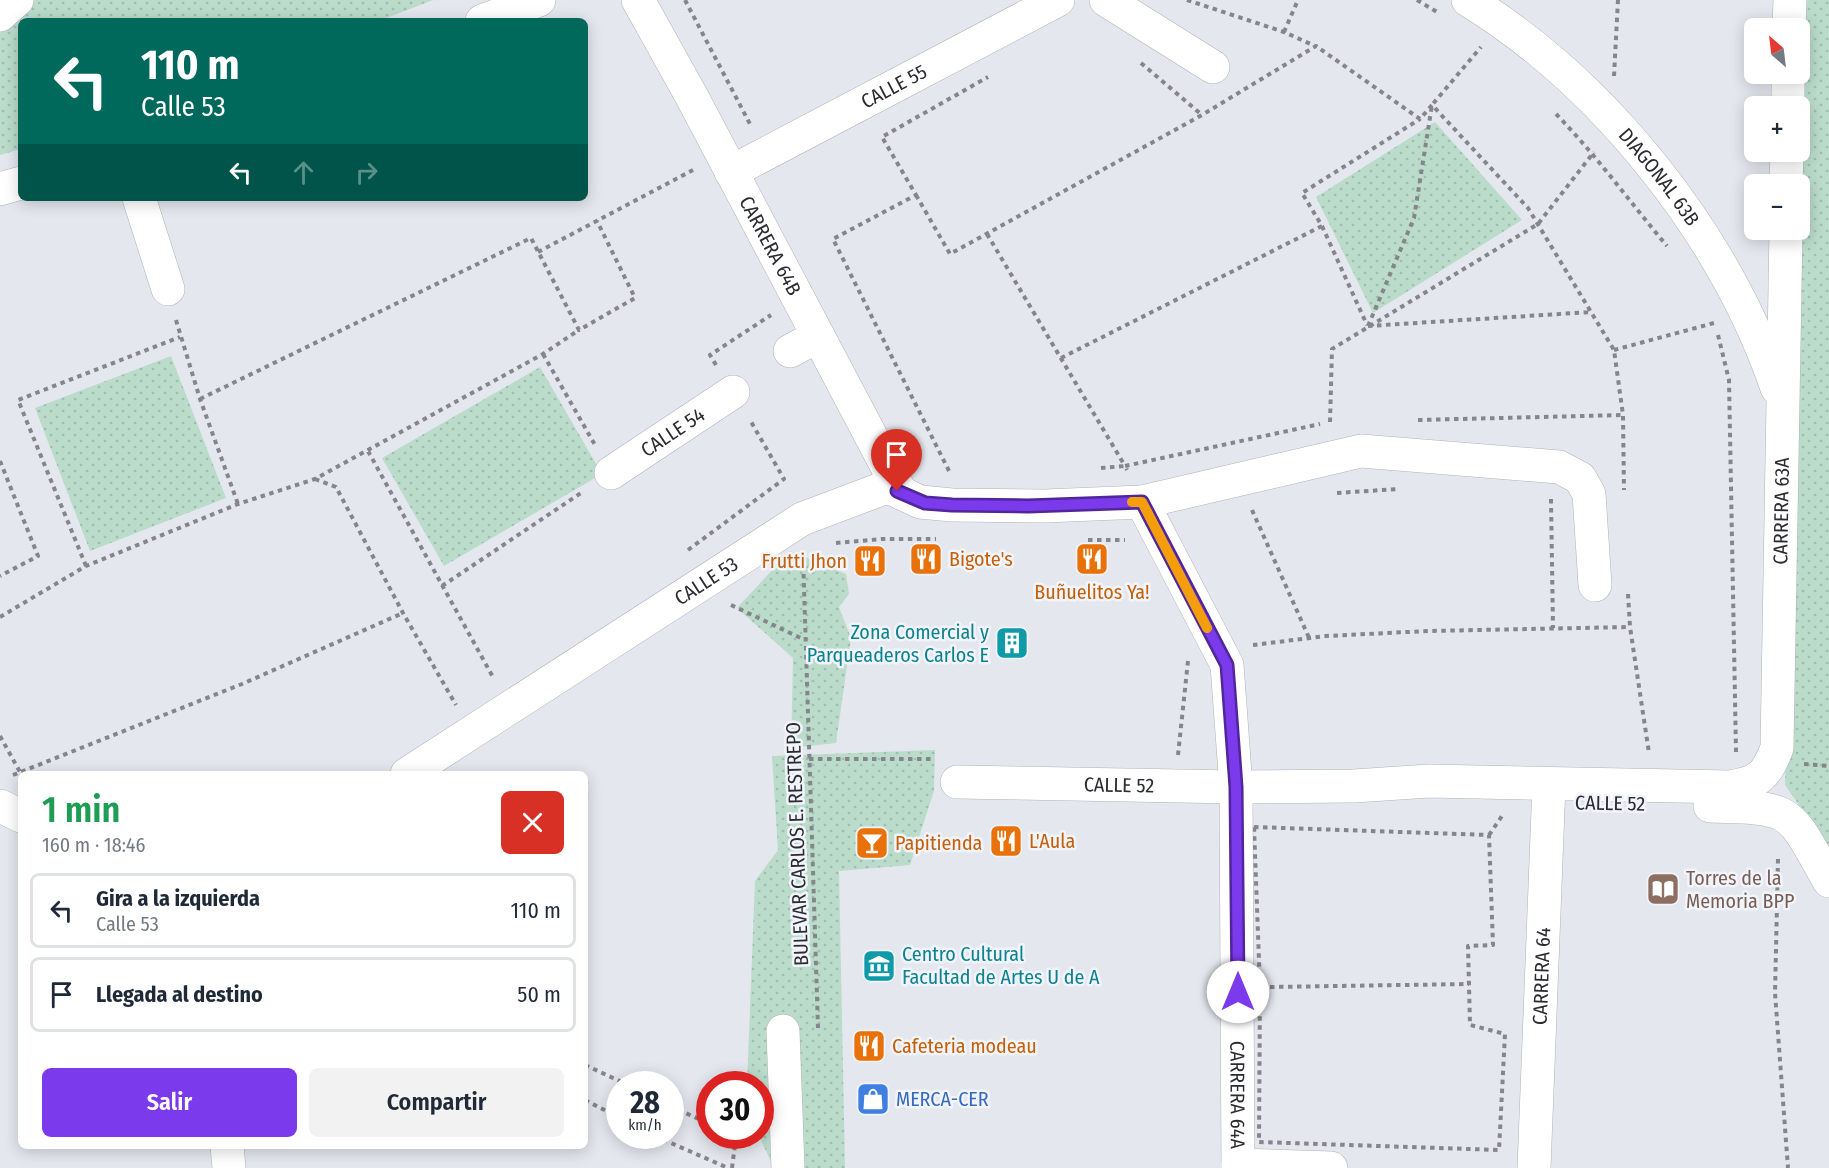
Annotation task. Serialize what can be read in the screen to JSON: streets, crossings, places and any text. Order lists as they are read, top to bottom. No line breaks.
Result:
{"streets":{"main road":["CALLE 55","DIAGONAL 63B","CARRERA 64B","CALLE 54","CARRERA 63A","CALLE 53","CALLE 52","CARRERA 64","CARRERA 64A"],"path":["BULEVAR CARLOS E. RESTREPO"]},"crossings":[["CALLE 55","CARRERA 64B"],["DIAGONAL 63B","CARRERA 63A"],["CARRERA 64B","CALLE 53"],["CARRERA 63A","CALLE 52"],["CALLE 53","BULEVAR CARLOS E. RESTREPO"],["CALLE 53","CARRERA 64A"],["CALLE 52","CARRERA 64"],["CALLE 52","CARRERA 64A"]],"places":{"restaurant":["Bigote's","Buñuelitos Ya!","Frutti Jhon","L'Aula","Cafeteria modeau"],"building":["Zona Comercial y Parqueaderos Carlos E"],"bar":["Papitienda"],"library":["Torres de la Memoria BPP"],"museum":["Centro Cultural Facultad de Artes U de A"],"shop":["MERCA-CER"]},"north":"top left","page":{"map_buttons":["+","−"],"turn":["110 m","Calle 53"],"heading":["1 min","160 m · 18:46"],"list":[{"name":"Gira a la izquierda","note":"Calle 53","value":"110 m"},{"name":"Llegada al destino","value":"50 m"}],"buttons":["Salir","Compartir"],"speed":"28 km/h","limit":"30"}}
